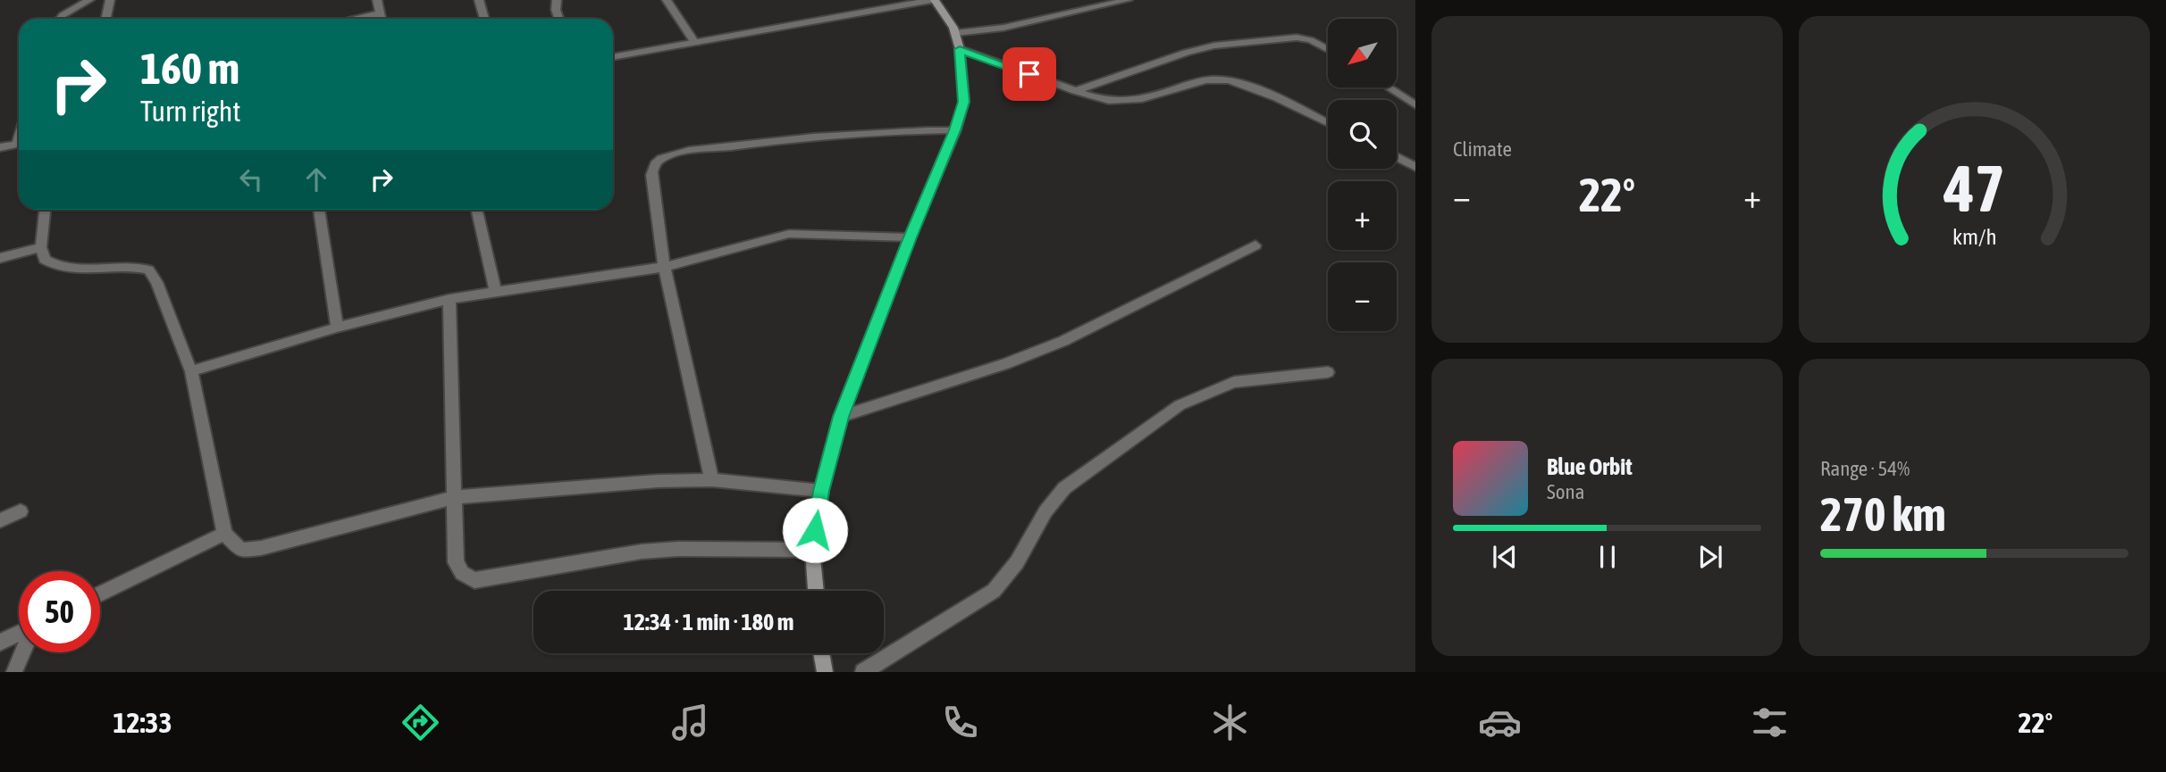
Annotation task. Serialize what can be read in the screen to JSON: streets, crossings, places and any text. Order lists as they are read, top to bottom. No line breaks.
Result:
{"north":"bottom left","page":{"tile":["Climate",["Range · 54%","270 km"]],"map_buttons":["+","−"],"turn":["160 m","Turn right"],"heat":["−","22°","+"],"song":["Blue Orbit","Sona"],"limit":"50","trip":"12:34 · 1 min · 180 m","tabs":["12:33","22°"],"gauge":["47","km/h"]}}
